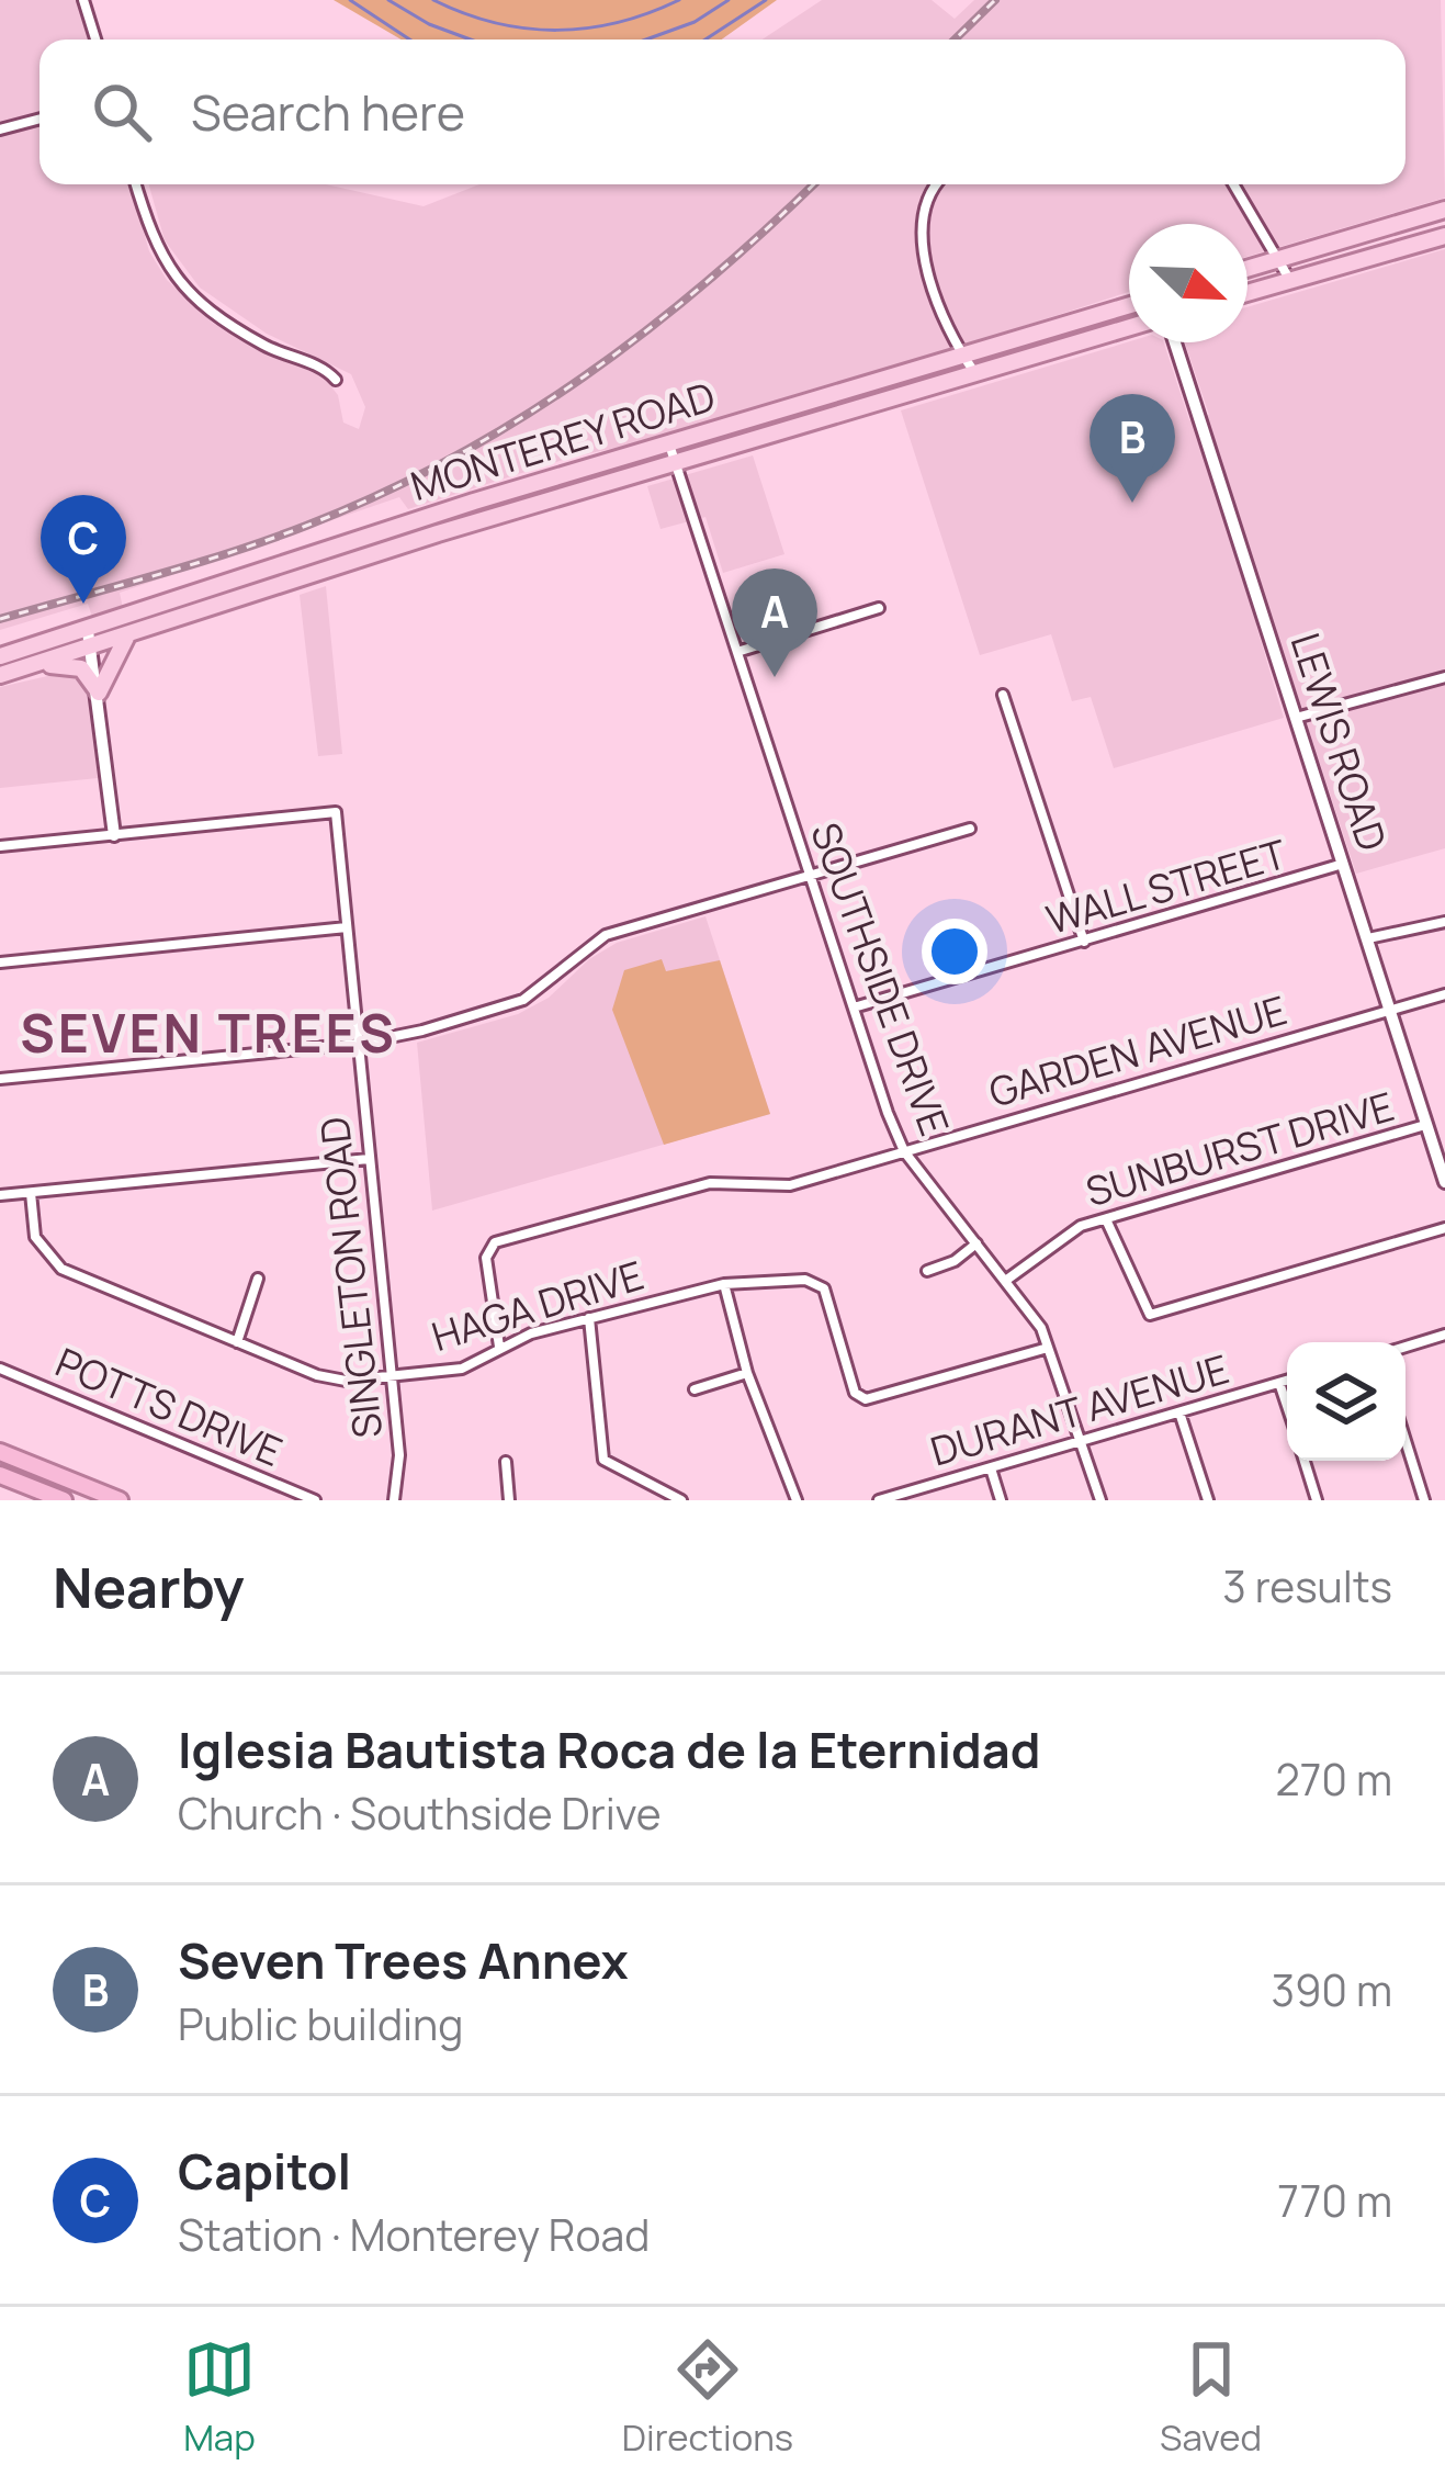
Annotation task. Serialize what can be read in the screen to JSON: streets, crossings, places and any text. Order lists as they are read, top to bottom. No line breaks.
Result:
{"streets":{"main road":["MONTEREY ROAD"],"street":["LEWIS ROAD","WALL STREET","SOUTHSIDE DRIVE","GARDEN AVENUE","SUNBURST DRIVE","SINGLETON ROAD","HAGA DRIVE","POTTS DRIVE","DURANT AVENUE"]},"crossings":[["MONTEREY ROAD","SOUTHSIDE DRIVE"],["LEWIS ROAD","WALL STREET"],["LEWIS ROAD","GARDEN AVENUE"],["LEWIS ROAD","SUNBURST DRIVE"],["WALL STREET","SOUTHSIDE DRIVE"],["SOUTHSIDE DRIVE","GARDEN AVENUE"],["SOUTHSIDE DRIVE","SUNBURST DRIVE"],["SOUTHSIDE DRIVE","HAGA DRIVE"],["SOUTHSIDE DRIVE","DURANT AVENUE"],["GARDEN AVENUE","HAGA DRIVE"],["SINGLETON ROAD","HAGA DRIVE"]],"districts":["SEVEN TREES"],"north":"bottom right","page":{"search":"Search here","pins":["B","C","A"],"heading":["Nearby","3 results"],"list":[{"mark":"A","name":"Iglesia Bautista Roca de la Eternidad","note":"Church · Southside Drive","value":"270 m"},{"mark":"B","name":"Seven Trees Annex","note":"Public building","value":"390 m"},{"mark":"C","name":"Capitol","note":"Station · Monterey Road","value":"770 m"}],"nav":["Map","Directions","Saved"]}}
